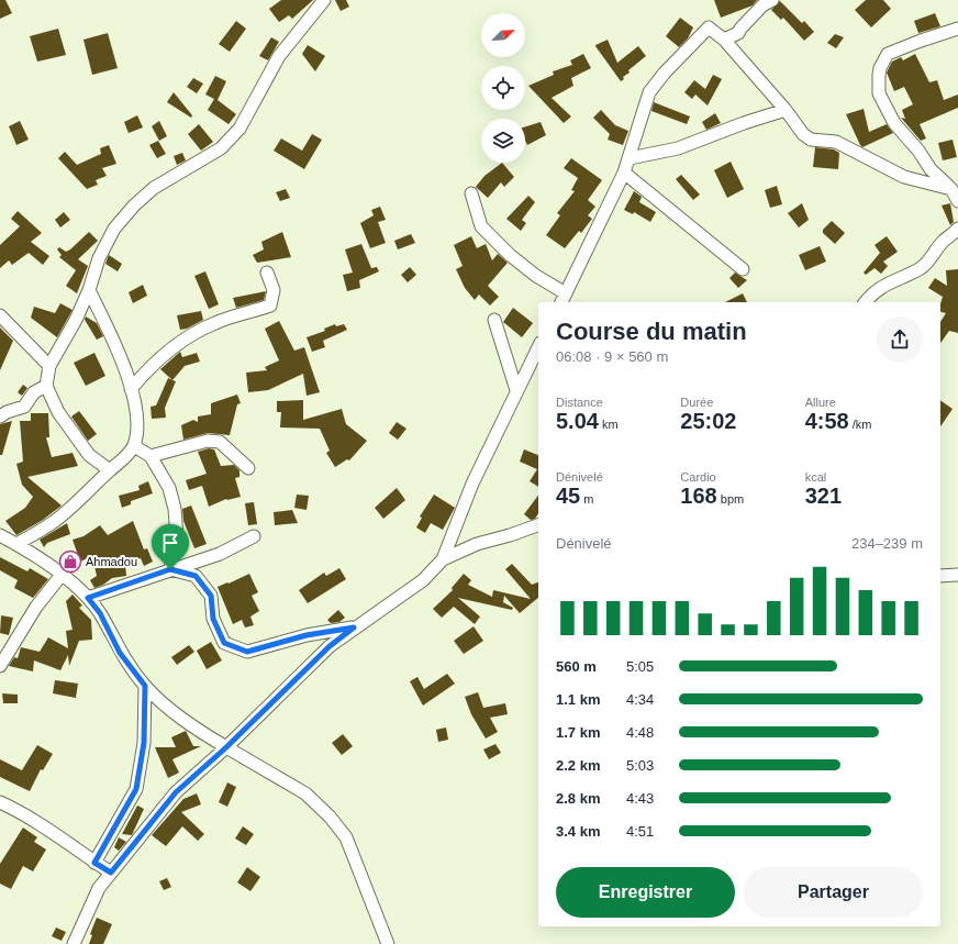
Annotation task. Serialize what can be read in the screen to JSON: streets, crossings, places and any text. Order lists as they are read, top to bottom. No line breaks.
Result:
{"places":{"shop":["Ahmadou"]},"north":"top right","page":{"heading":["Course du matin","06:08 · 9 × 560 m"],"stats":[["Distance","5.04 km"],["Durée","25:02"],["Allure","4:58 /km"],["Dénivelé","45 m"],["Cardio","168 bpm"],["kcal","321"]],"chart":["Dénivelé","234–239 m"],"list":[{"name":"560 m","note":"5:05"},{"name":"1.1 km","note":"4:34"},{"name":"1.7 km","note":"4:48"},{"name":"2.2 km","note":"5:03"},{"name":"2.8 km","note":"4:43"},{"name":"3.4 km","note":"4:51"}],"buttons":["Enregistrer","Partager"]}}
